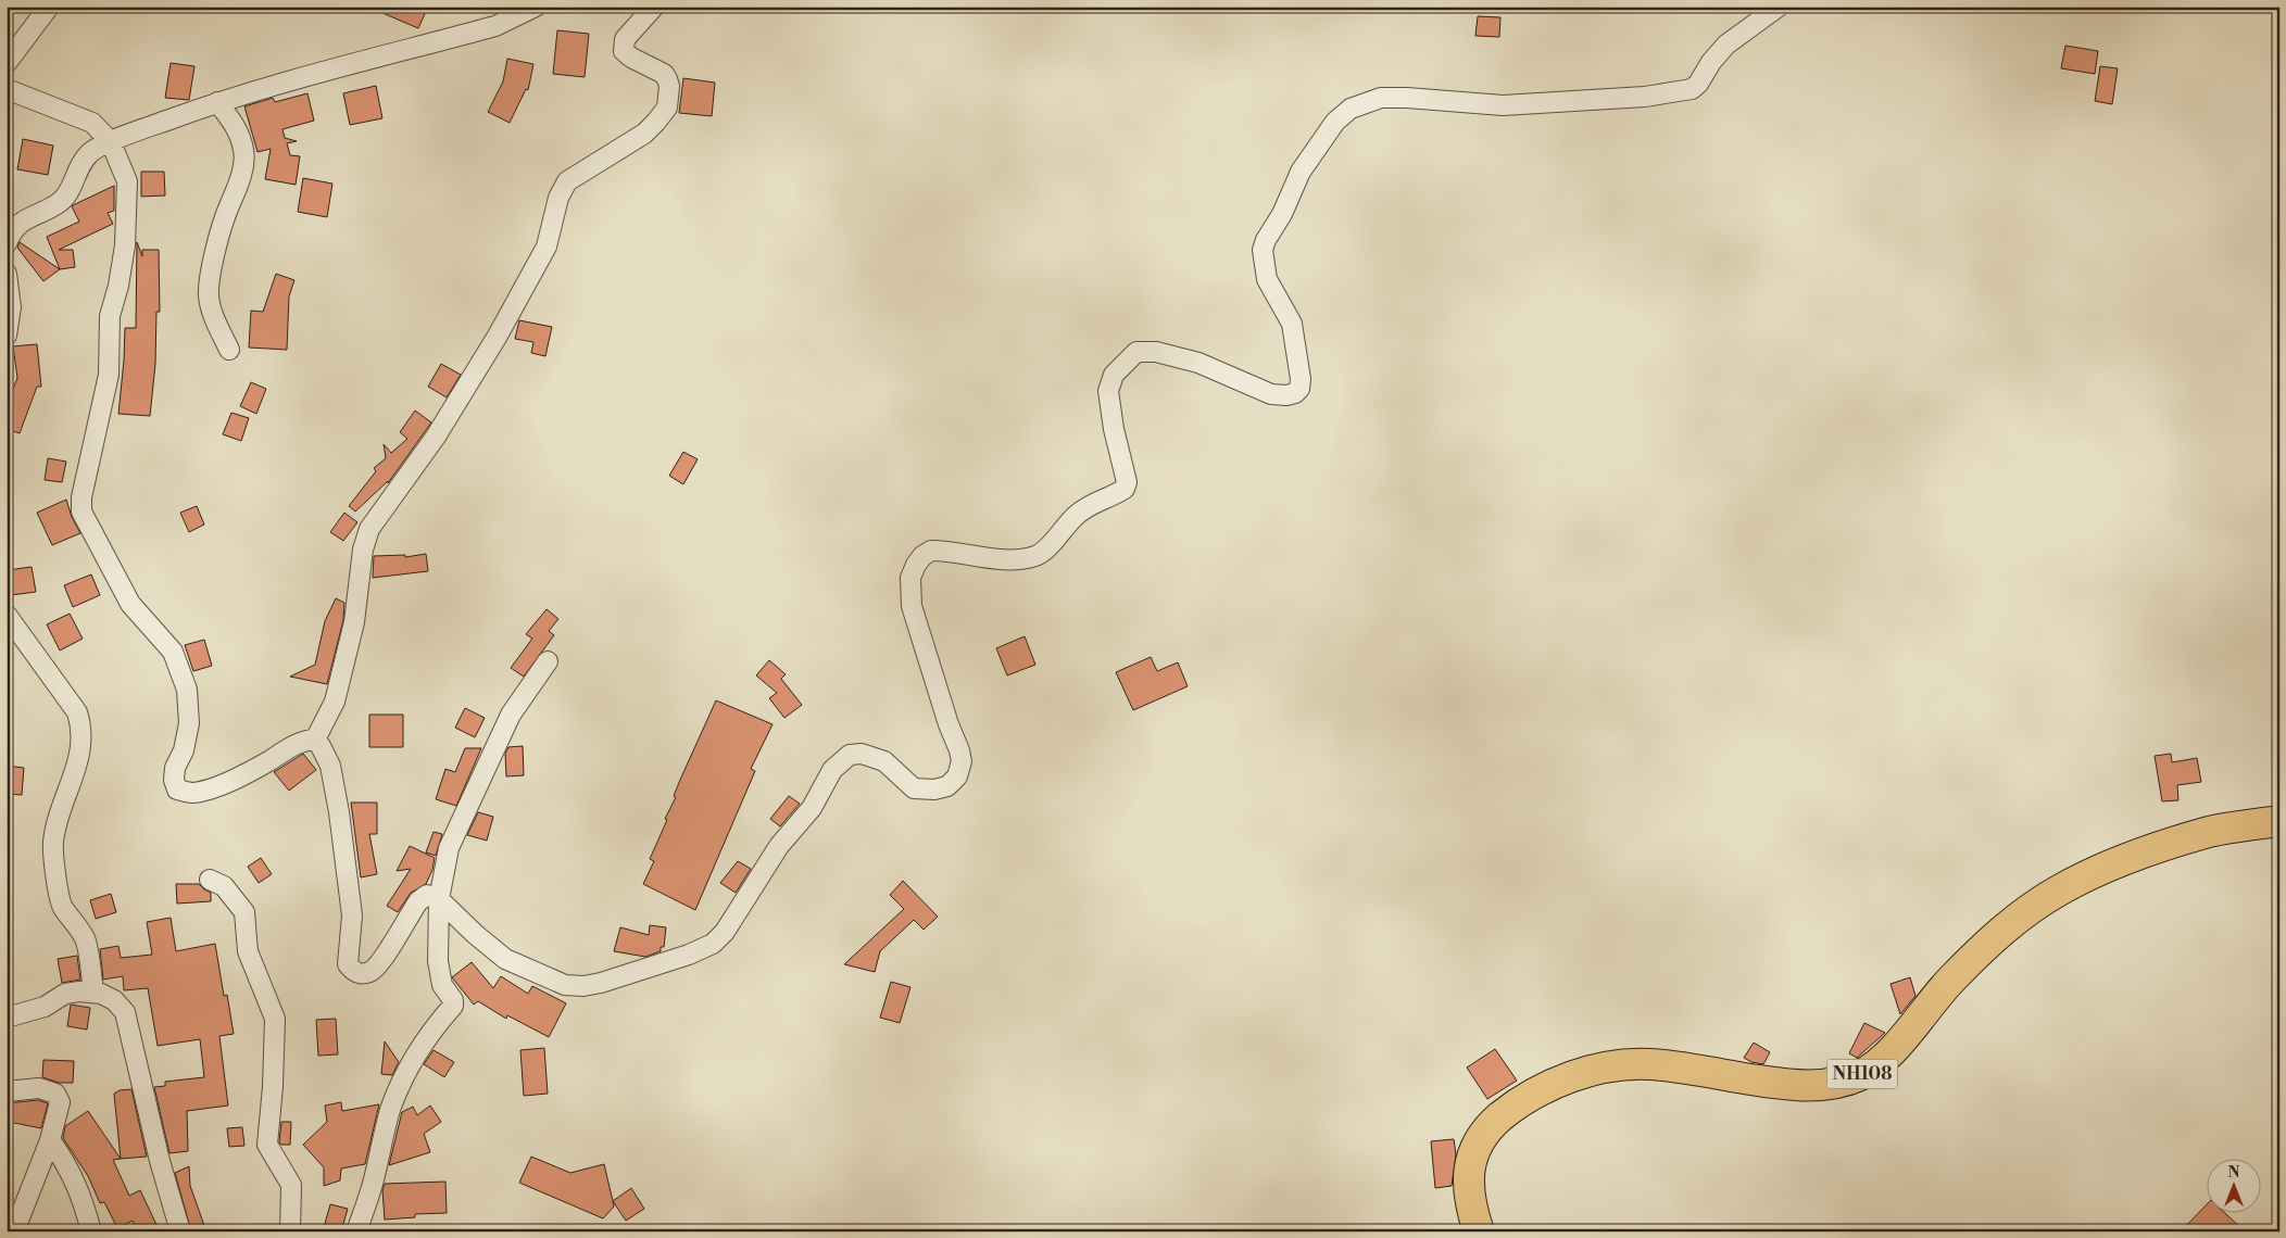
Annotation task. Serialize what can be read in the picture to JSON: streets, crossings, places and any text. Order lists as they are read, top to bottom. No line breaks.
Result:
{"streets":{"highway":["NH108"]},"north":"top"}
